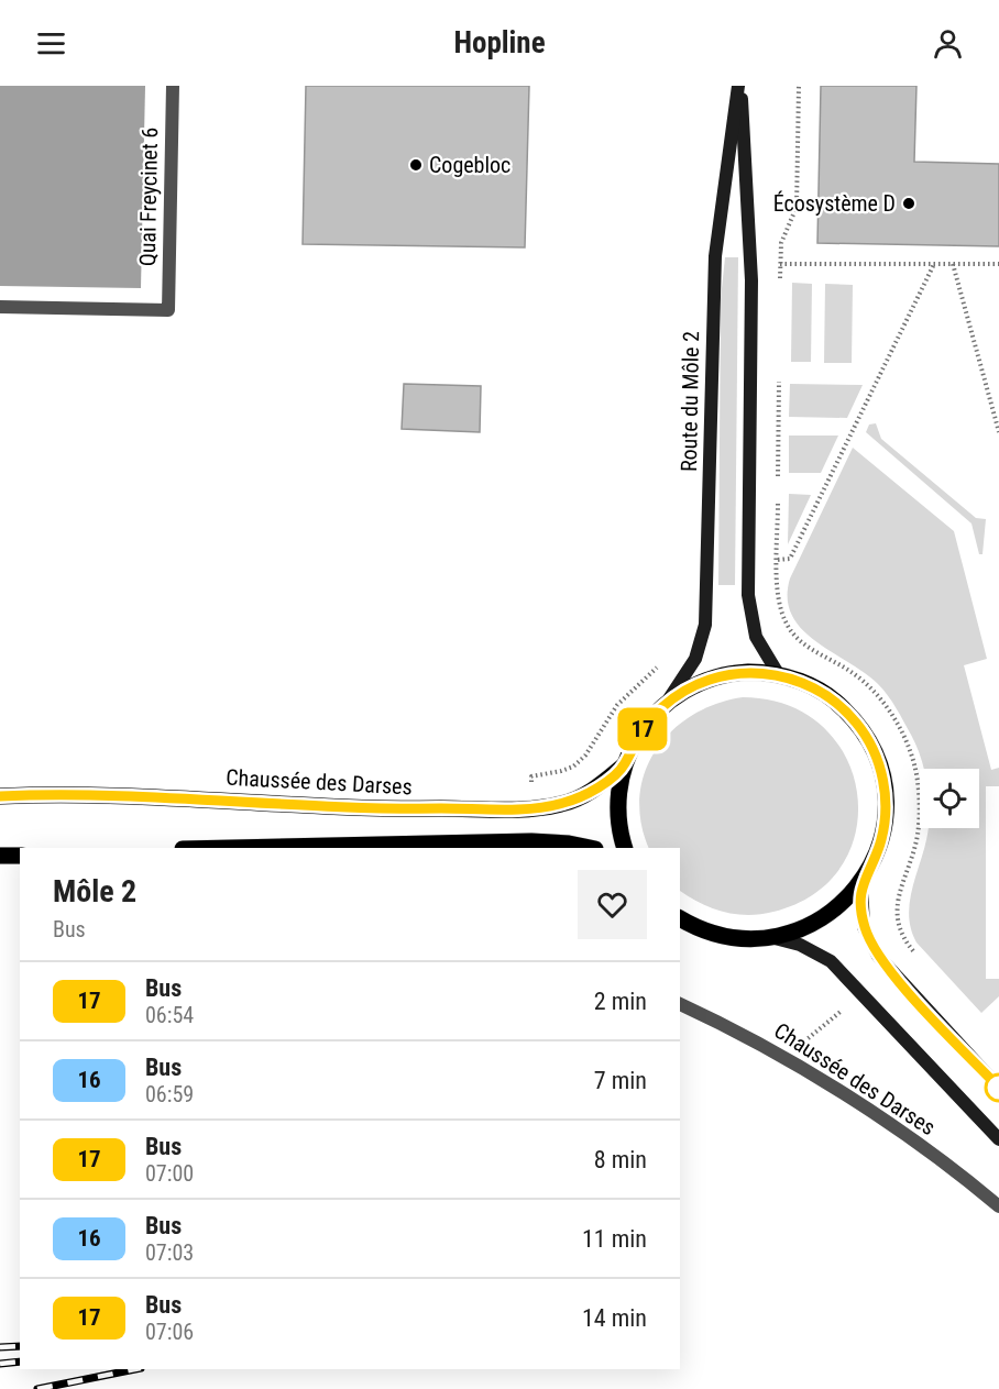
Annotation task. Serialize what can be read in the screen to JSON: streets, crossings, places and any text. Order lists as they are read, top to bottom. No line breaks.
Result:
{"streets":{"main road":["Route du Môle 2","Chaussée des Darses"],"lane":["Quai Freycinet 6"]},"places":["Cogebloc","Écosystème D"],"lines":["bus line 17"],"page":{"header":"Hopline","on_map":"17","heading":["Môle 2","Bus"],"list":[{"mark":"17","name":"Bus","note":"06:54","value":"2 min"},{"mark":"16","name":"Bus","note":"06:59","value":"7 min"},{"mark":"17","name":"Bus","note":"07:00","value":"8 min"},{"mark":"16","name":"Bus","note":"07:03","value":"11 min"},{"mark":"17","name":"Bus","note":"07:06","value":"14 min"}]}}
